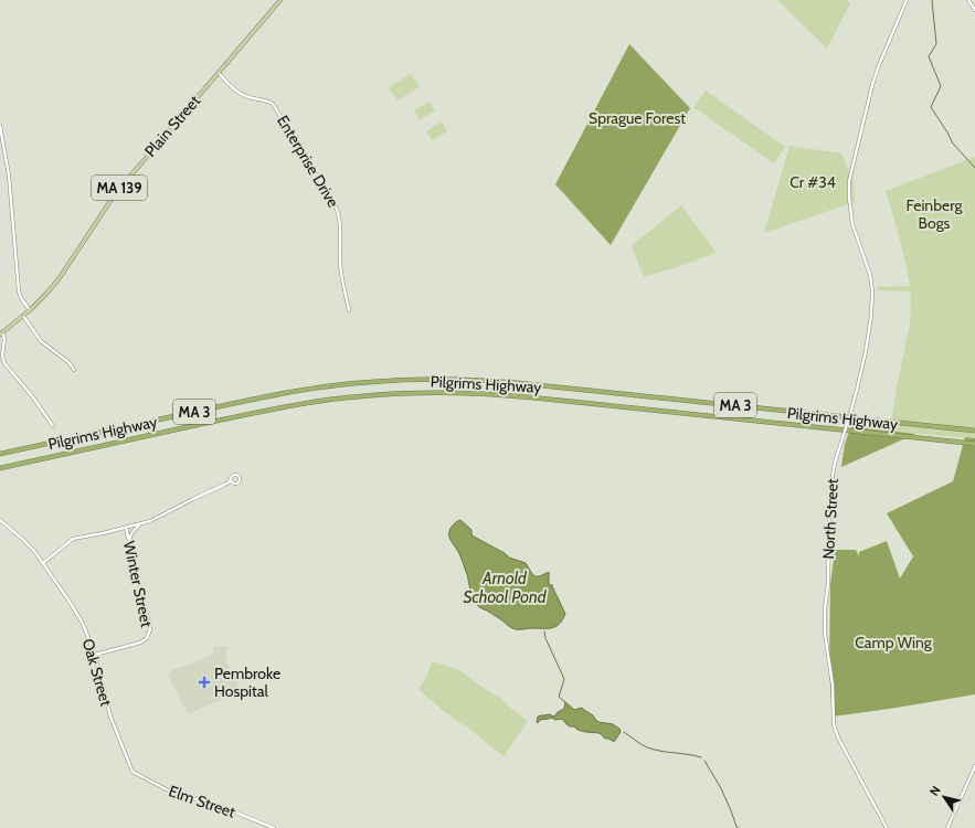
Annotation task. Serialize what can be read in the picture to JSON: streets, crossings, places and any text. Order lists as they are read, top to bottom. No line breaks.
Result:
{"streets":{"highway":["Pilgrims Highway","MA 3"],"main road":["Plain Street","MA 139"],"street":["Enterprise Drive","North Street","Winter Street","Oak Street","Elm Street"]},"crossings":[["Plain Street","Enterprise Drive"],["Winter Street","Oak Street"],["Oak Street","Elm Street"]],"water":["Arnold School Pond"],"parks":["Sprague Forest","Cr #34","Feinberg Bogs","Camp Wing"],"places":{"health":["Pembroke Hospital"]},"north":"top left"}
